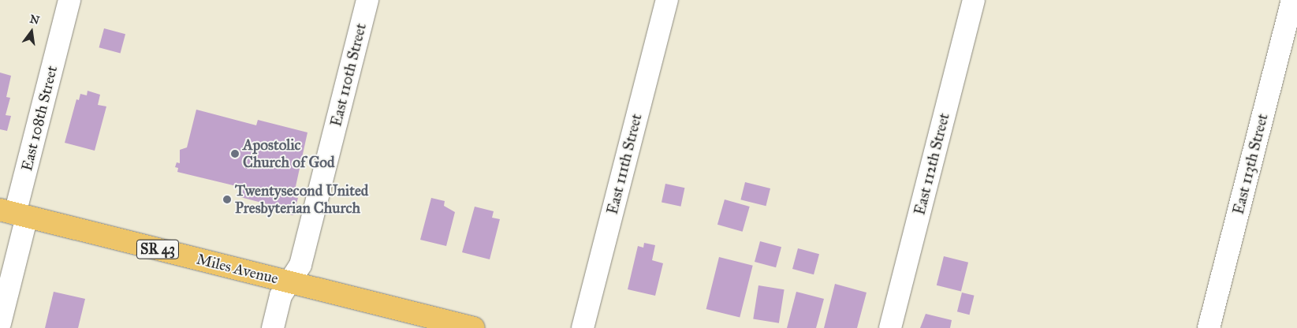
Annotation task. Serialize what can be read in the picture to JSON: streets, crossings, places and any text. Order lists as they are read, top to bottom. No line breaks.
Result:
{"streets":{"main road":["SR 43","Miles Avenue"],"street":["East 110th Street","East 108th Street","East 111th Street","East 112th Street","East 113th Street"]},"crossings":[["East 110th Street","Miles Avenue"],["East 108th Street","Miles Avenue"]],"places":["Apostolic Church of God","Twentysecond United Presbyterian Church"],"north":"top"}
